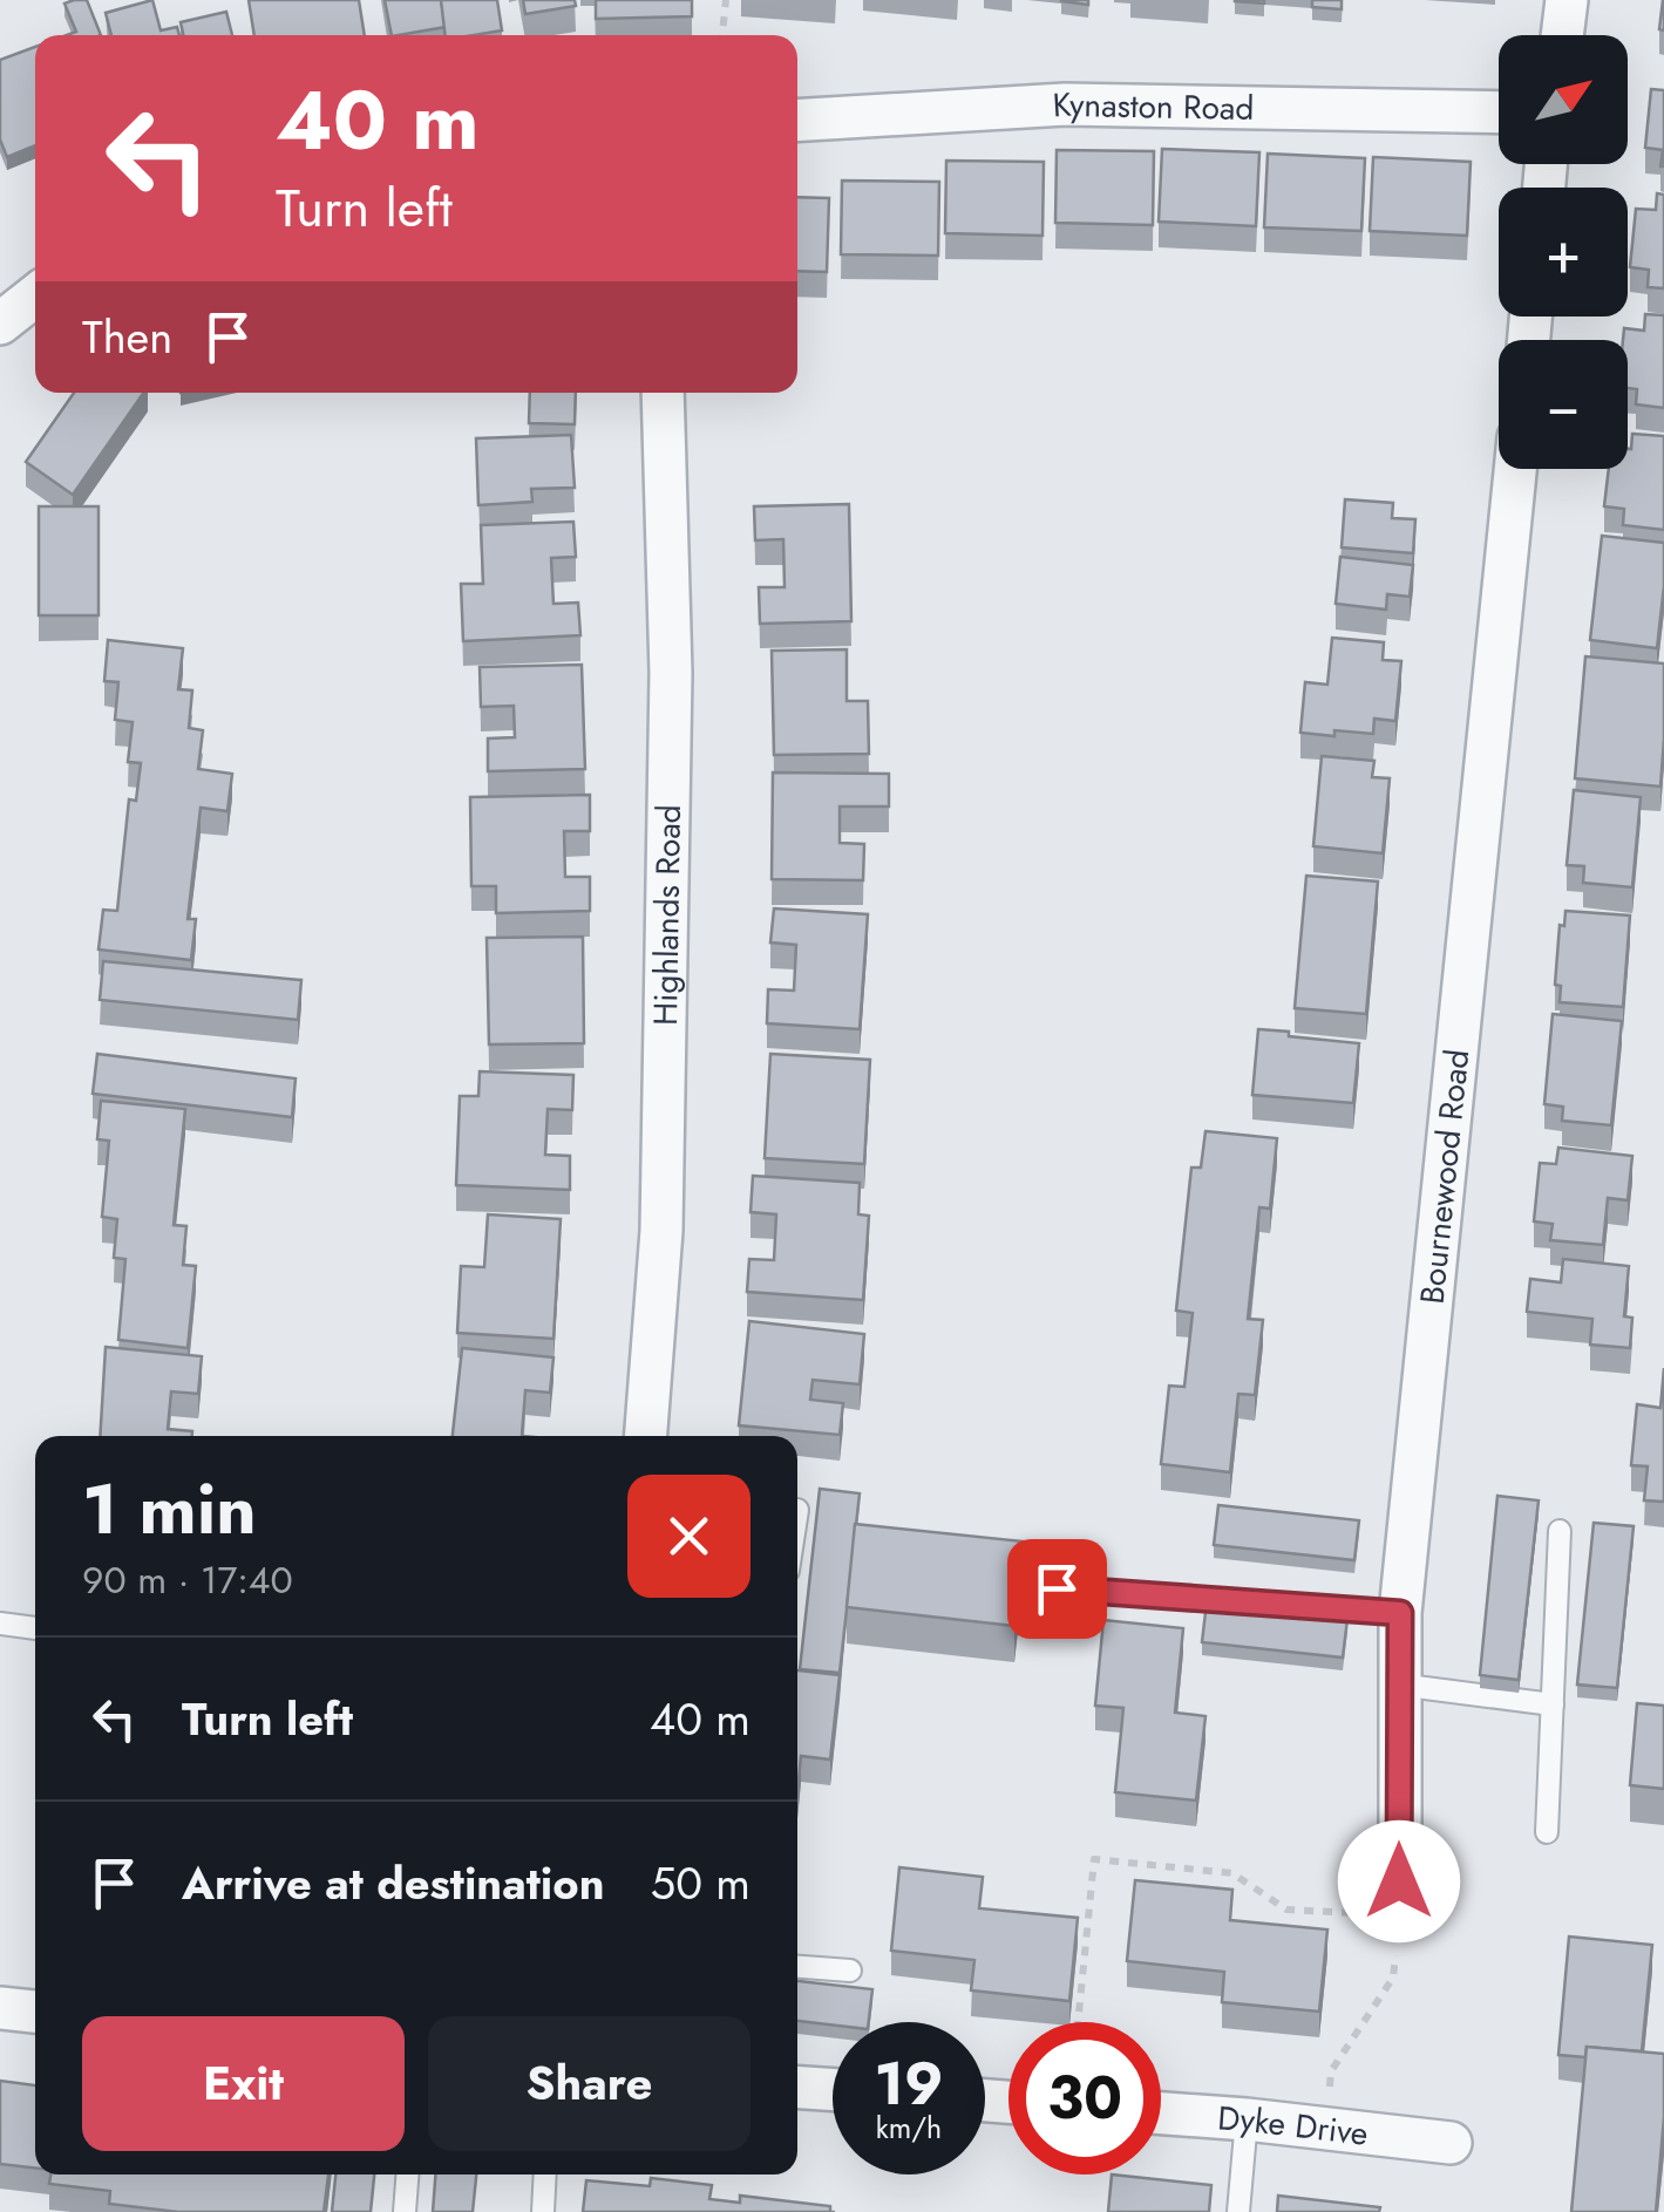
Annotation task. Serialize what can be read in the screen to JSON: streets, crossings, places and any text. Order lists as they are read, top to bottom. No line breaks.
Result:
{"streets":{"street":["Kynaston Road","Highlands Road","Bournewood Road","Dyke Drive"]},"north":"top right","page":{"map_buttons":["+","−"],"turn":["40 m","Turn left"],"then":"Then","heading":["1 min","90 m · 17:40"],"list":[{"name":"Turn left","value":"40 m"},{"name":"Arrive at destination","value":"50 m"}],"buttons":["Exit","Share"],"speed":"19 km/h","limit":"30"}}
